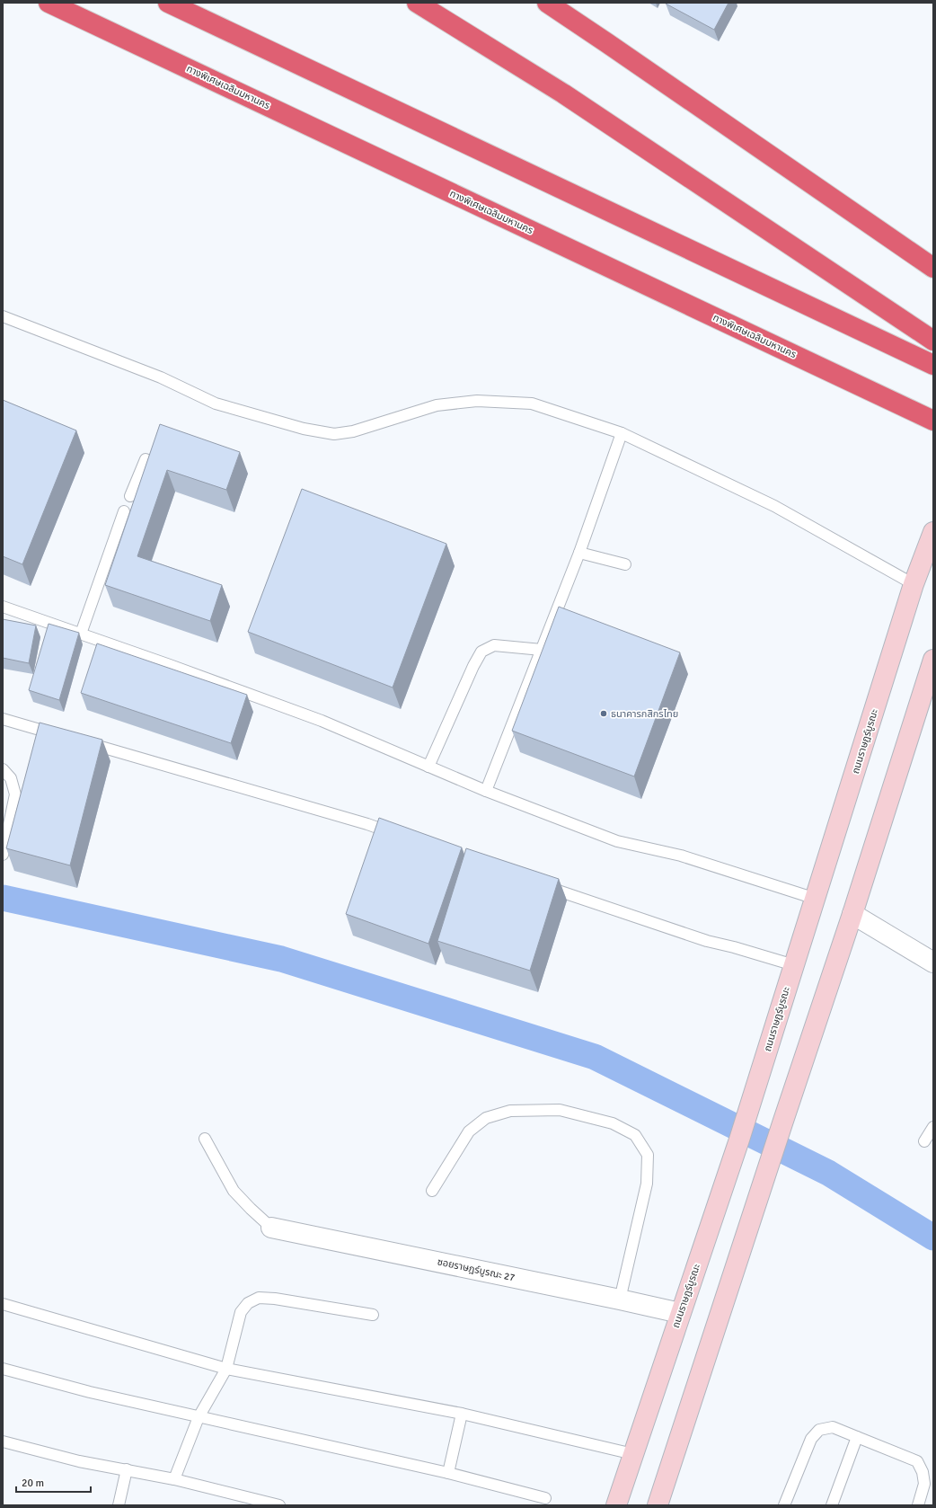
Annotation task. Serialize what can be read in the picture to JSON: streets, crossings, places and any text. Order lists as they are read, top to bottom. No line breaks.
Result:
{"streets":{"highway":["ทางพิเศษเฉลิมมหานคร"],"main road":["ถนนราษฎร์บูรณะ"],"street":["ซอยราษฎร์บูรณะ 27"]},"crossings":[["ถนนราษฎร์บูรณะ","ซอยราษฎร์บูรณะ 27"]],"places":["ธนาคารกสิกรไทย"],"scale_bar":"20 m"}
